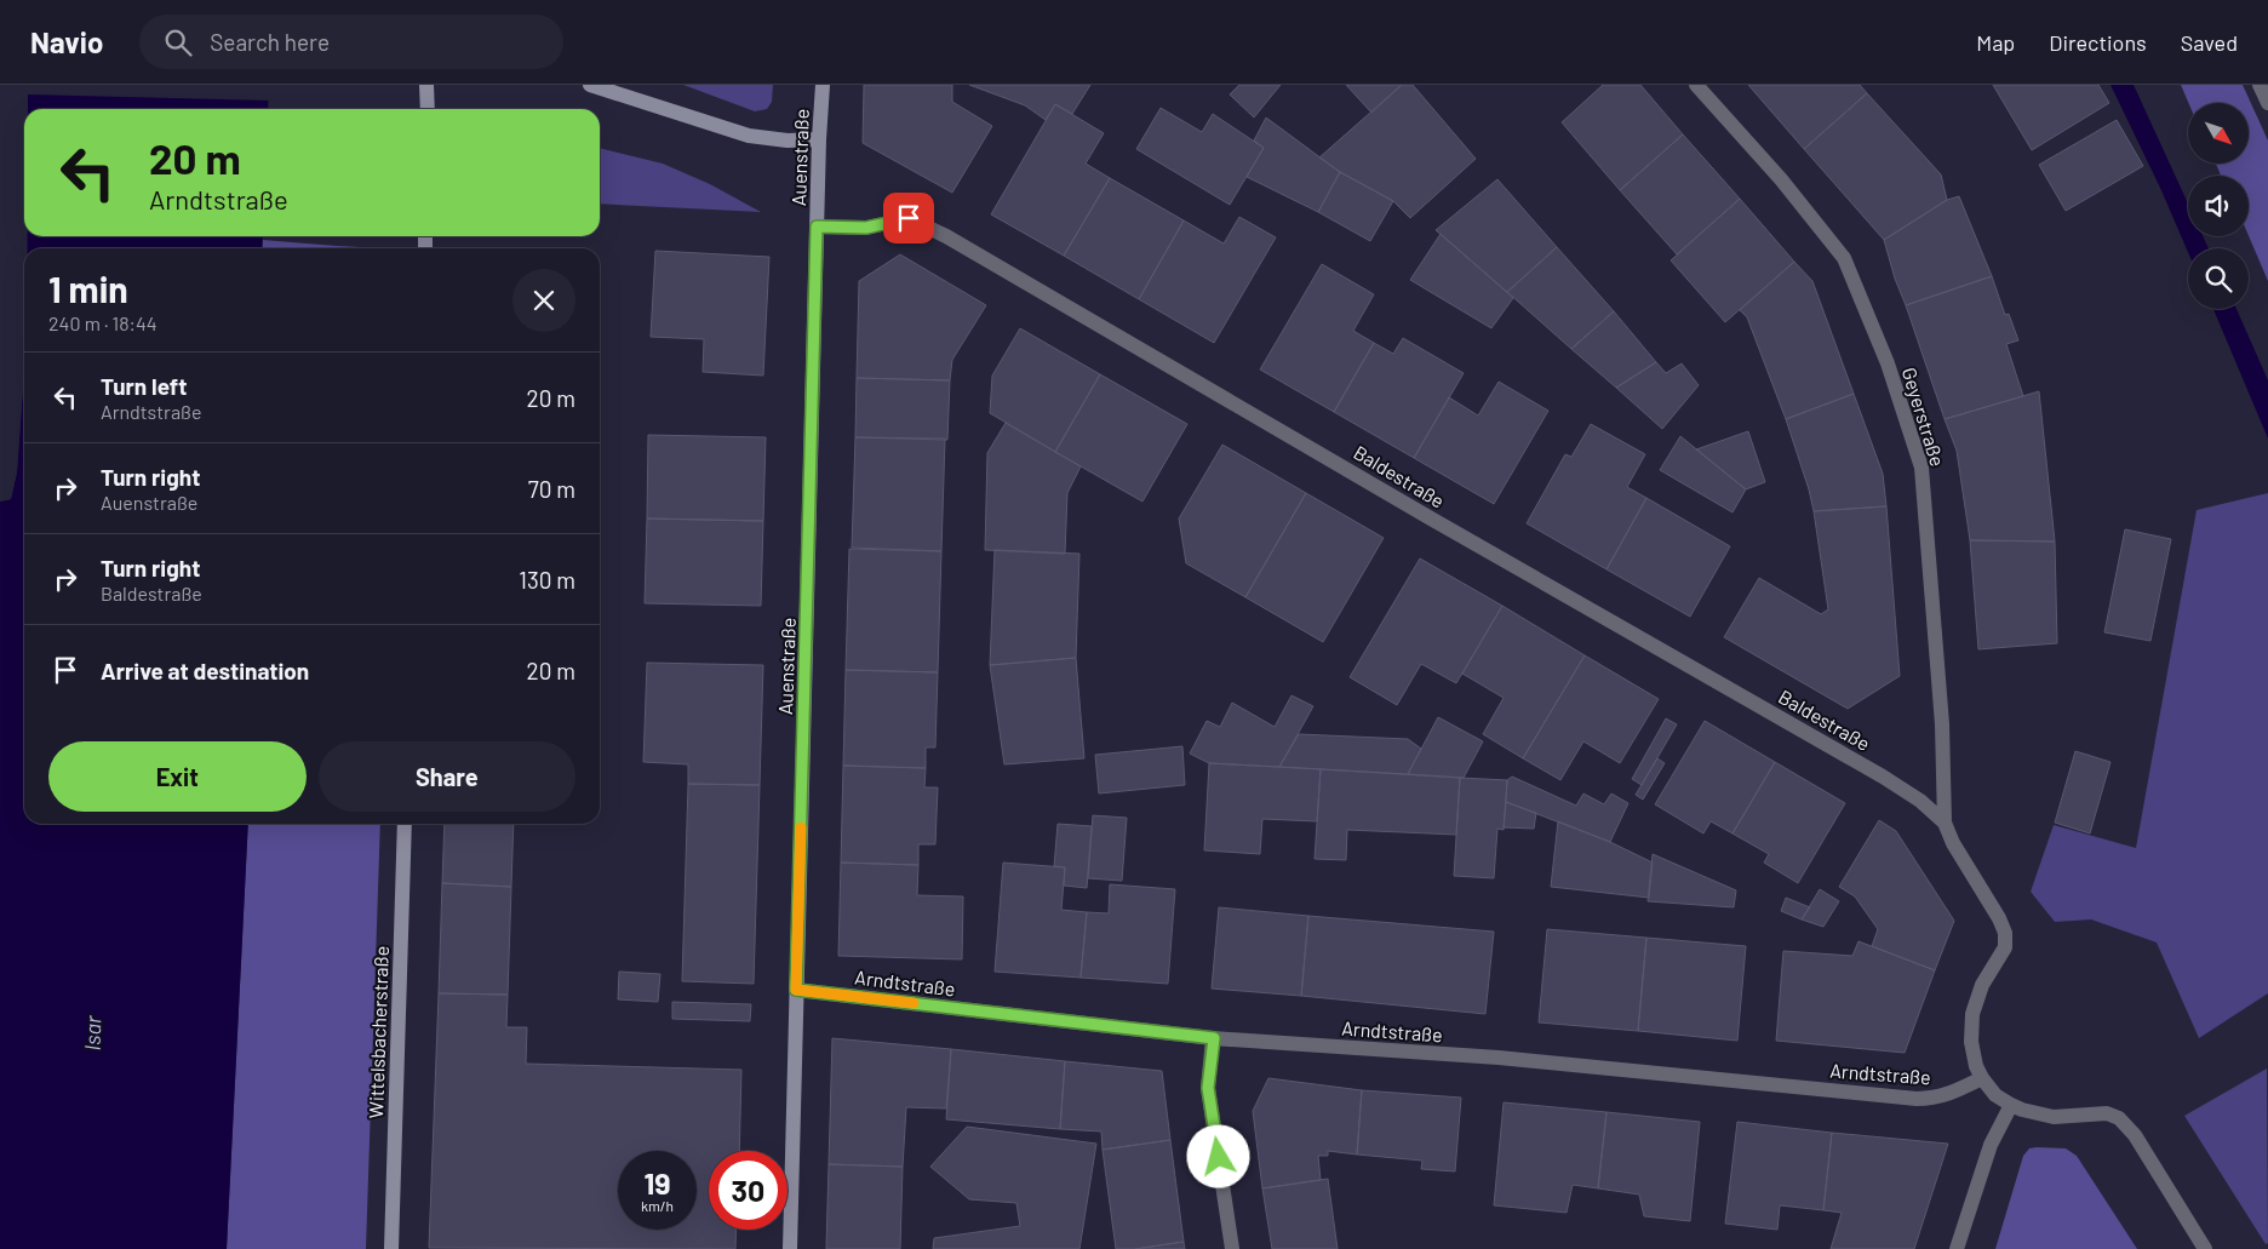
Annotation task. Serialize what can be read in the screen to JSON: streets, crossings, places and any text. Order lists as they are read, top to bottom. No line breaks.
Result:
{"streets":{"main road":["Auenstraße","Wittelsbacherstraße"],"street":["Geyerstraße","Baldestraße","Arndtstraße"]},"crossings":[["Auenstraße","Baldestraße"],["Auenstraße","Arndtstraße"],["Geyerstraße","Baldestraße"]],"water":["Isar"],"north":"bottom right","page":{"header":"Navio","search":"Search here","nav":["Map","Directions","Saved"],"turn":["20 m","Arndtstraße"],"heading":["1 min","240 m · 18:44"],"list":[{"name":"Turn left","note":"Arndtstraße","value":"20 m"},{"name":"Turn right","note":"Auenstraße","value":"70 m"},{"name":"Turn right","note":"Baldestraße","value":"130 m"},{"name":"Arrive at destination","value":"20 m"}],"buttons":["Exit","Share"],"speed":"19 km/h","limit":"30"}}
